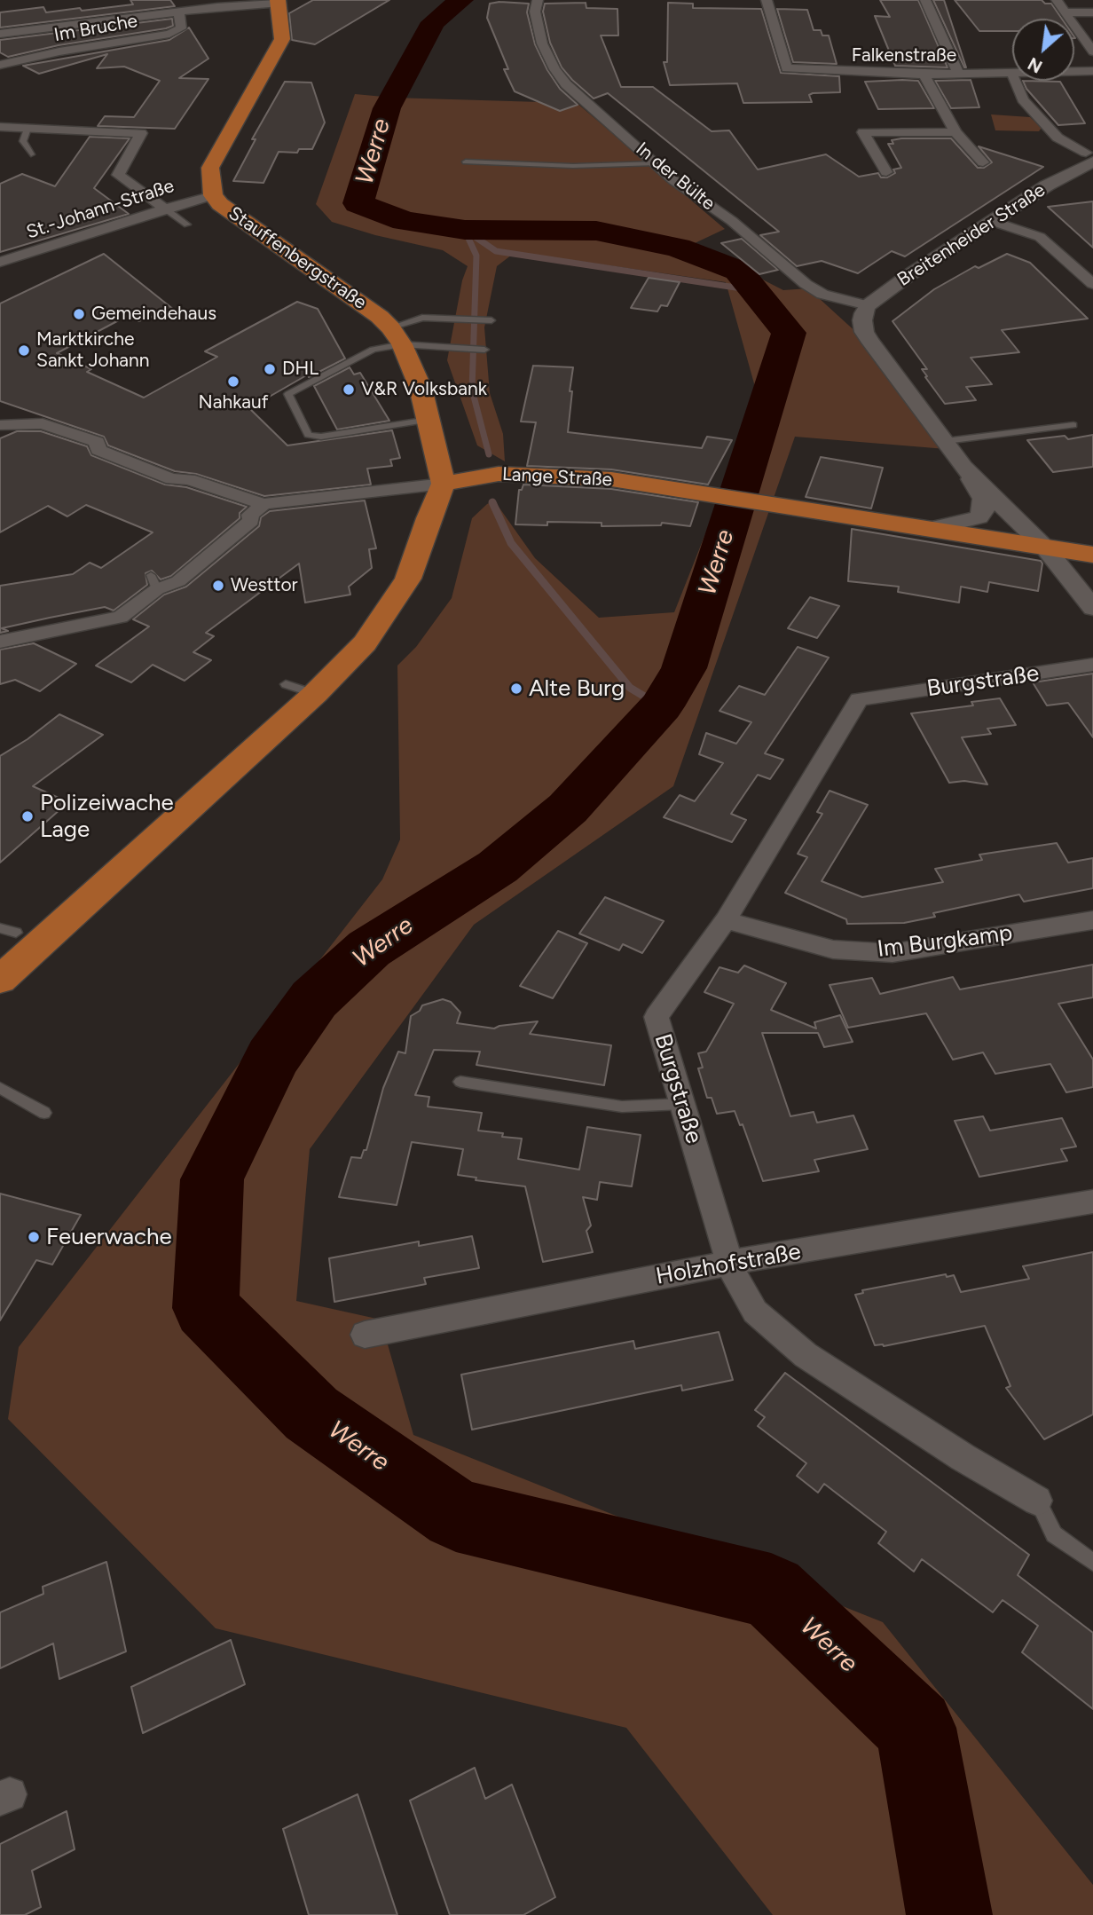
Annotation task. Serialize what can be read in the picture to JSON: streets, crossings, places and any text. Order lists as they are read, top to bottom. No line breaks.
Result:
{"streets":{"main road":["Stauffenbergstraße","Lange Straße"],"street":["Im Bruche","Falkenstraße","In der Bülte","St.-Johann-Straße","Breitenheider Straße","Burgstraße","Im Burgkamp","Holzhofstraße"]},"crossings":[["In der Bülte","Breitenheider Straße"],["St.-Johann-Straße","Stauffenbergstraße"],["Stauffenbergstraße","Lange Straße"],["Burgstraße","Im Burgkamp"],["Burgstraße","Holzhofstraße"]],"water":["Werre"],"places":["Gemeindehaus","Marktkirche Sankt Johann","DHL","Nahkauf","V&R Volksbank","Westtor","Alte Burg","Polizeiwache Lage","Feuerwache"],"north":"bottom left"}
